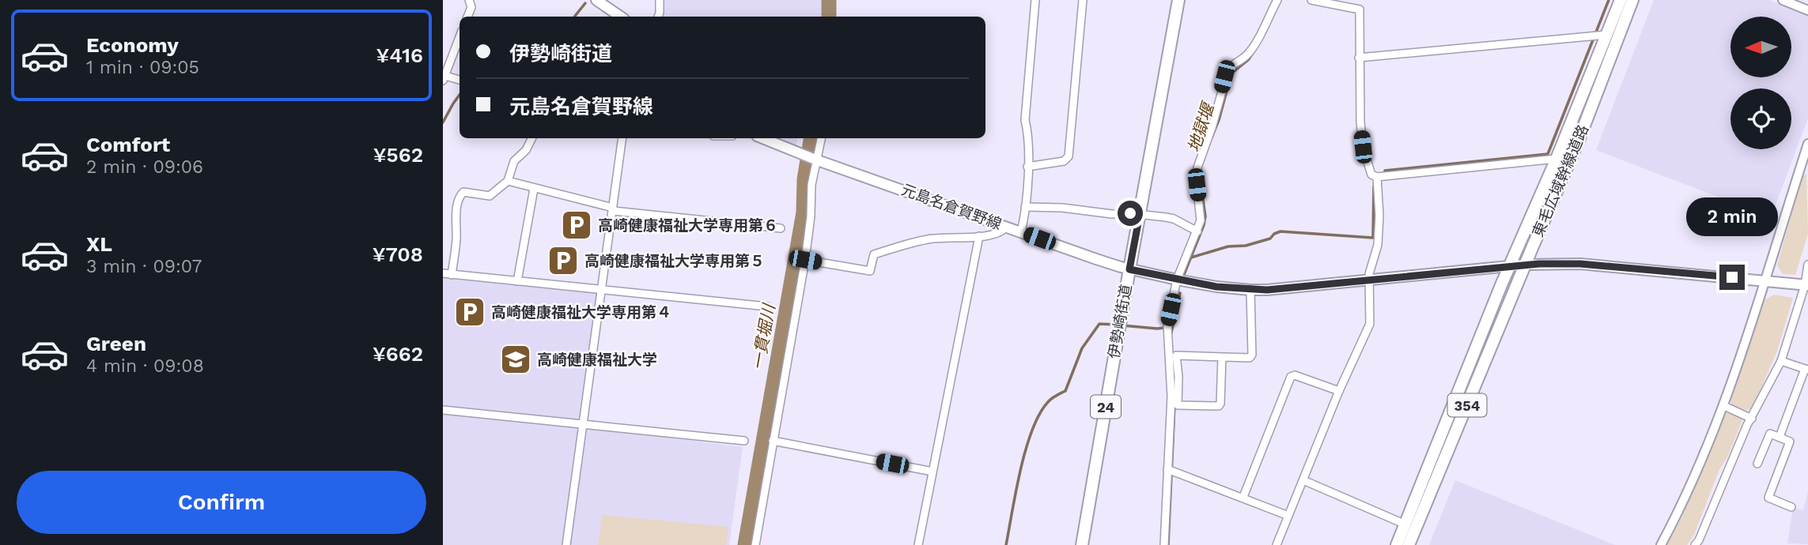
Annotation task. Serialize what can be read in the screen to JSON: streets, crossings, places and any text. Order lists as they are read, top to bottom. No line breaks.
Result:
{"streets":{"main road":["東毛広域幹線道路","元島名倉賀野線","伊勢崎街道","354","24"]},"crossings":[["東毛広域幹線道路","元島名倉賀野線"],["元島名倉賀野線","伊勢崎街道"]],"water":["地獄堰","一貫堀川"],"places":{"parking":["高崎健康福祉大学専用第６","高崎健康福祉大学専用第５","高崎健康福祉大学専用第４"],"school or university":["高崎健康福祉大学"]},"north":"left","page":{"list":[{"name":"Economy","note":"1 min · 09:05","value":"¥416"},{"name":"Comfort","note":"2 min · 09:06","value":"¥562"},{"name":"XL","note":"3 min · 09:07","value":"¥708"},{"name":"Green","note":"4 min · 09:08","value":"¥662"}],"banner":["伊勢崎街道","元島名倉賀野線"],"bubble":"2 min","buttons":"Confirm"}}
